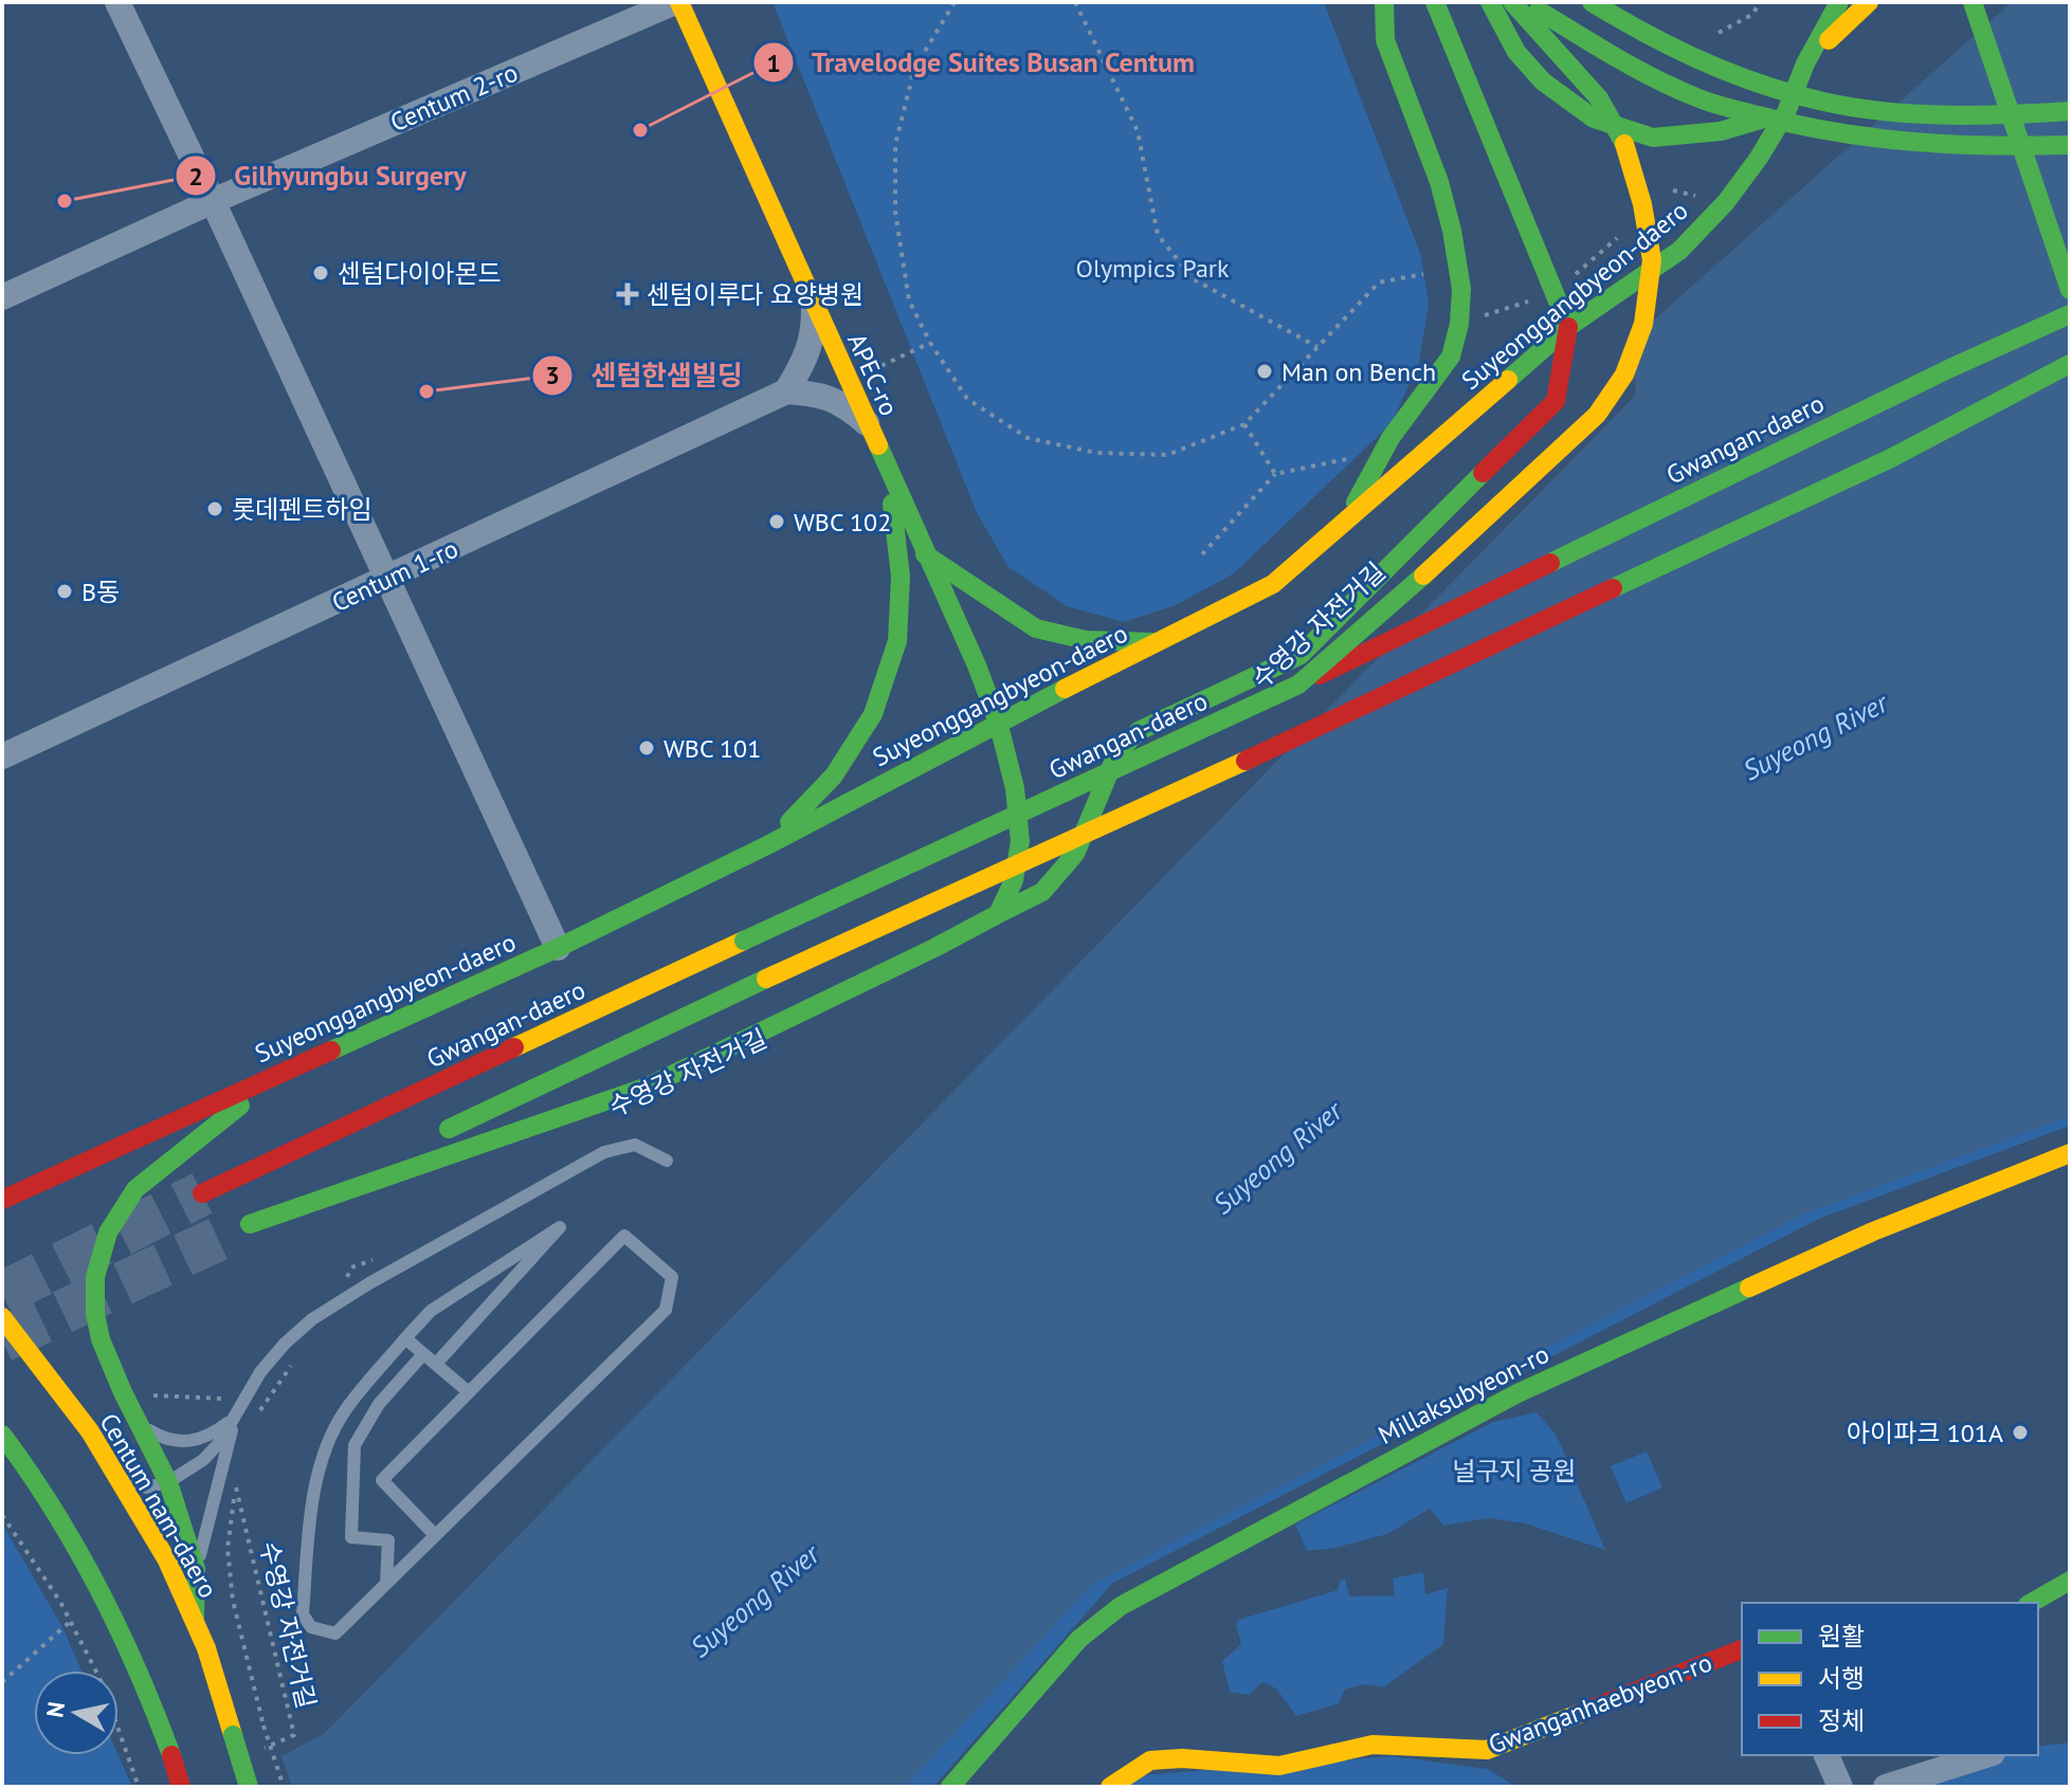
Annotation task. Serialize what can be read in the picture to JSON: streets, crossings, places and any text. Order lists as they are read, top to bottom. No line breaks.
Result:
{"streets":{"main road":["Suyeonggangbyeon-daero","APEC-ro","Gwangan-daero","Millaksubyeon-ro","Centum nam-daero","Gwanganhaebyeon-ro"],"street":["Centum 2-ro","Centum 1-ro"],"path":["수영강 자전거길"]},"crossings":[["Centum 2-ro","APEC-ro"],["Suyeonggangbyeon-daero","APEC-ro"]],"water":["Suyeong River"],"parks":["Olympics Park","널구지 공원"],"places":{"other":["Travelodge Suites Busan Centum","Gilhyungbu Surgery","센텀다이아몬드","Man on Bench","센텀한샘빌딩","롯데펜트하임","WBC 102","B동","WBC 101","아이파크 101A"],"health":["센텀이루다 요양병원"]},"legend":["원활","서행","정체"],"north":"left"}
